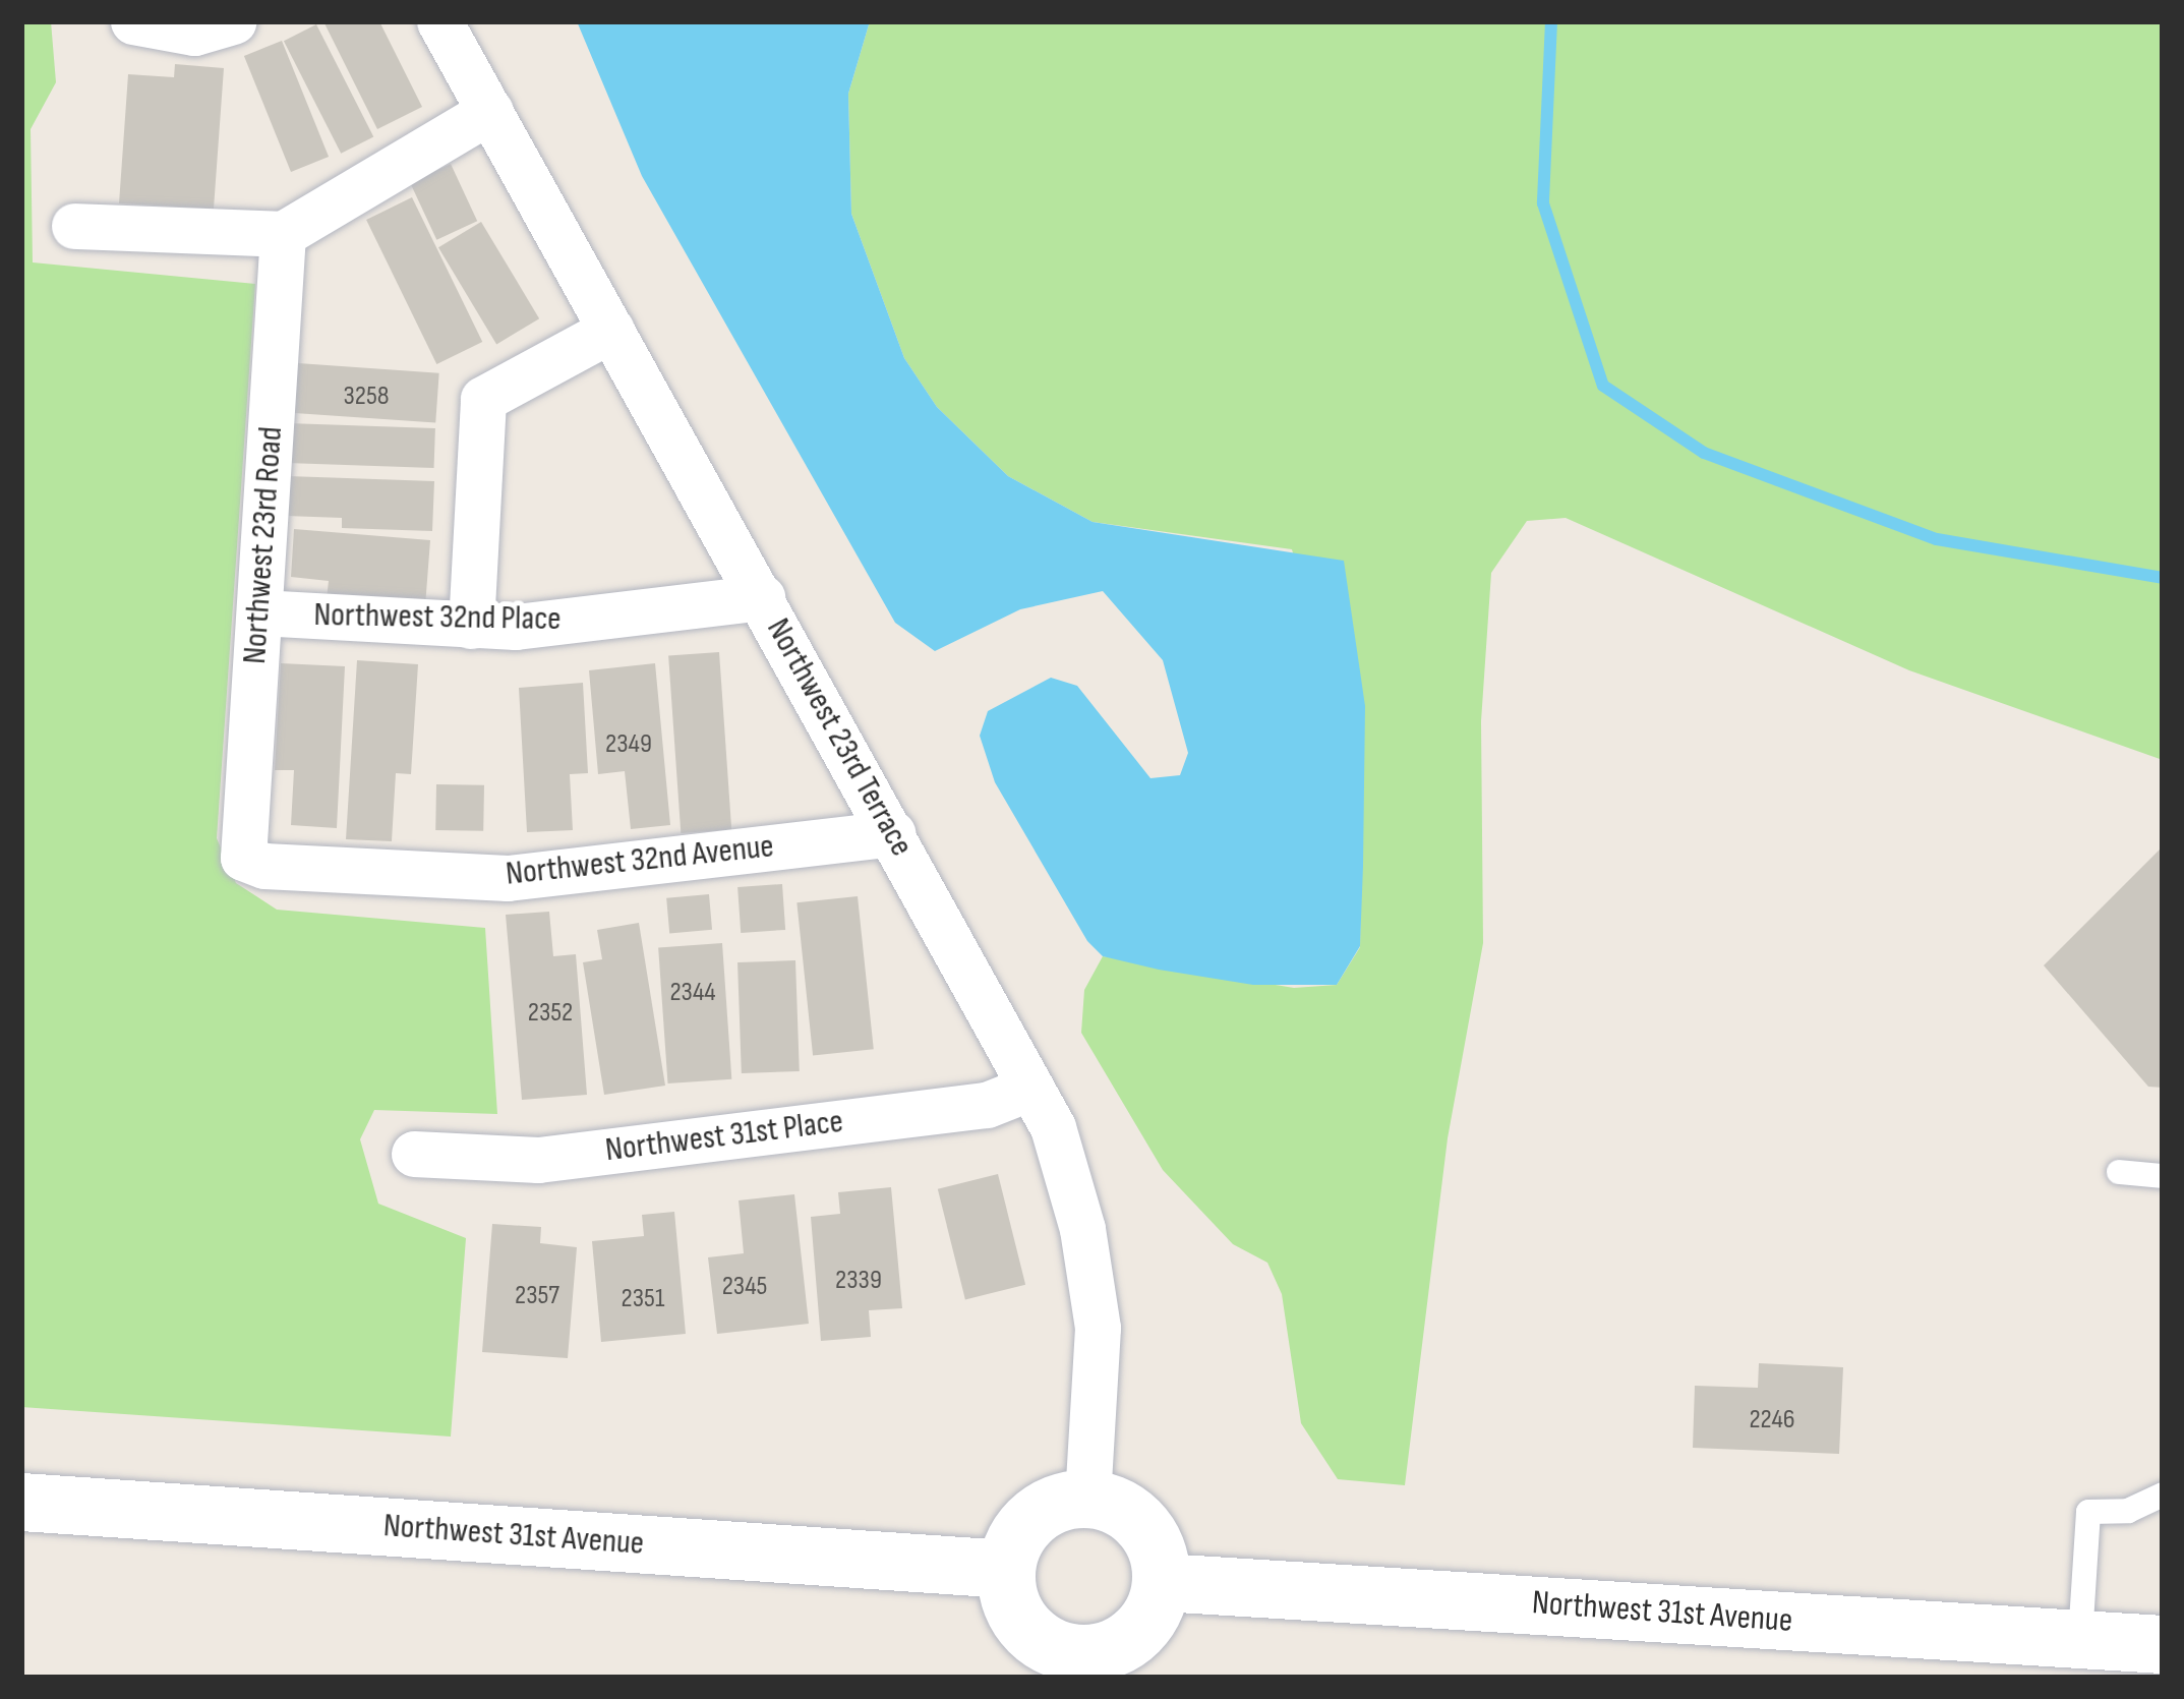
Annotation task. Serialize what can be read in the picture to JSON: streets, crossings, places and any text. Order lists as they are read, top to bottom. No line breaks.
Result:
{"streets":{"street":["Northwest 23rd Road","Northwest 32nd Place","Northwest 23rd Terrace","Northwest 32nd Avenue","Northwest 31st Place","Northwest 31st Avenue"]},"crossings":[["Northwest 23rd Road","Northwest 32nd Place"],["Northwest 23rd Road","Northwest 32nd Avenue"],["Northwest 32nd Place","Northwest 23rd Terrace"],["Northwest 23rd Terrace","Northwest 32nd Avenue"],["Northwest 23rd Terrace","Northwest 31st Place"],["Northwest 23rd Terrace","Northwest 31st Avenue"]],"house_numbers":["3258","2349","2344","2352","2339","2345","2357","2351","2246"]}
